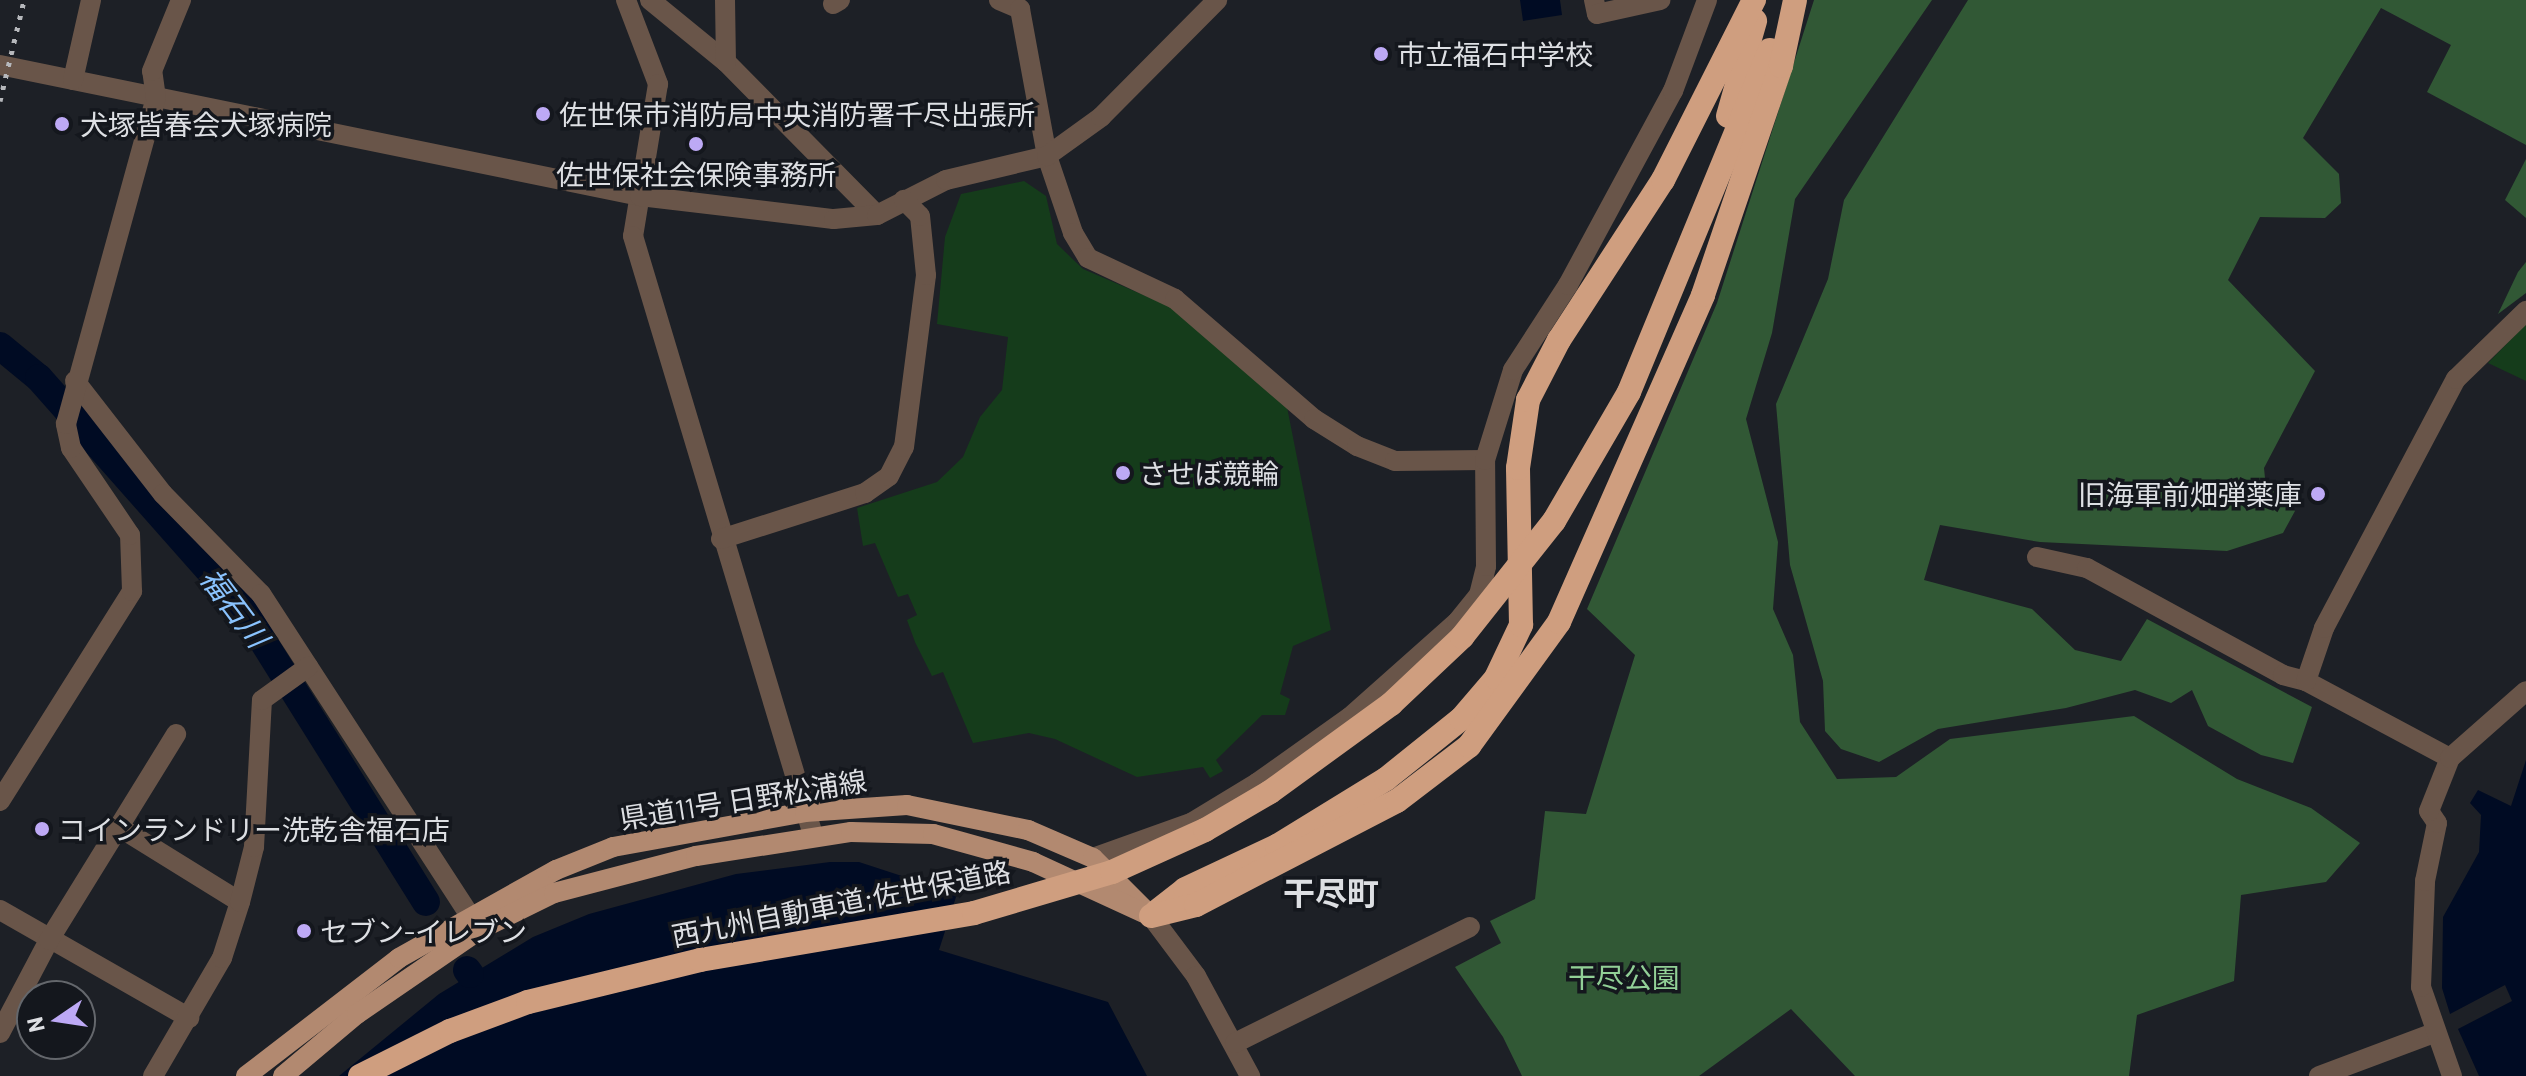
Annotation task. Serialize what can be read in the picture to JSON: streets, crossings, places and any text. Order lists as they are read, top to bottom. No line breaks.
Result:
{"streets":{"highway":["西九州自動車道;佐世保道路"],"main road":["県道11号 日野松浦線"]},"districts":["干尽町"],"water":["福石川"],"parks":["干尽公園"],"places":["市立福石中学校","佐世保市消防局中央消防署千尽出張所","犬塚皆春会犬塚病院","佐世保社会保険事務所","させぼ競輪","旧海軍前畑弾薬庫","コインランドリー洗乾舎福石店","セブン-イレブン"],"north":"left"}
